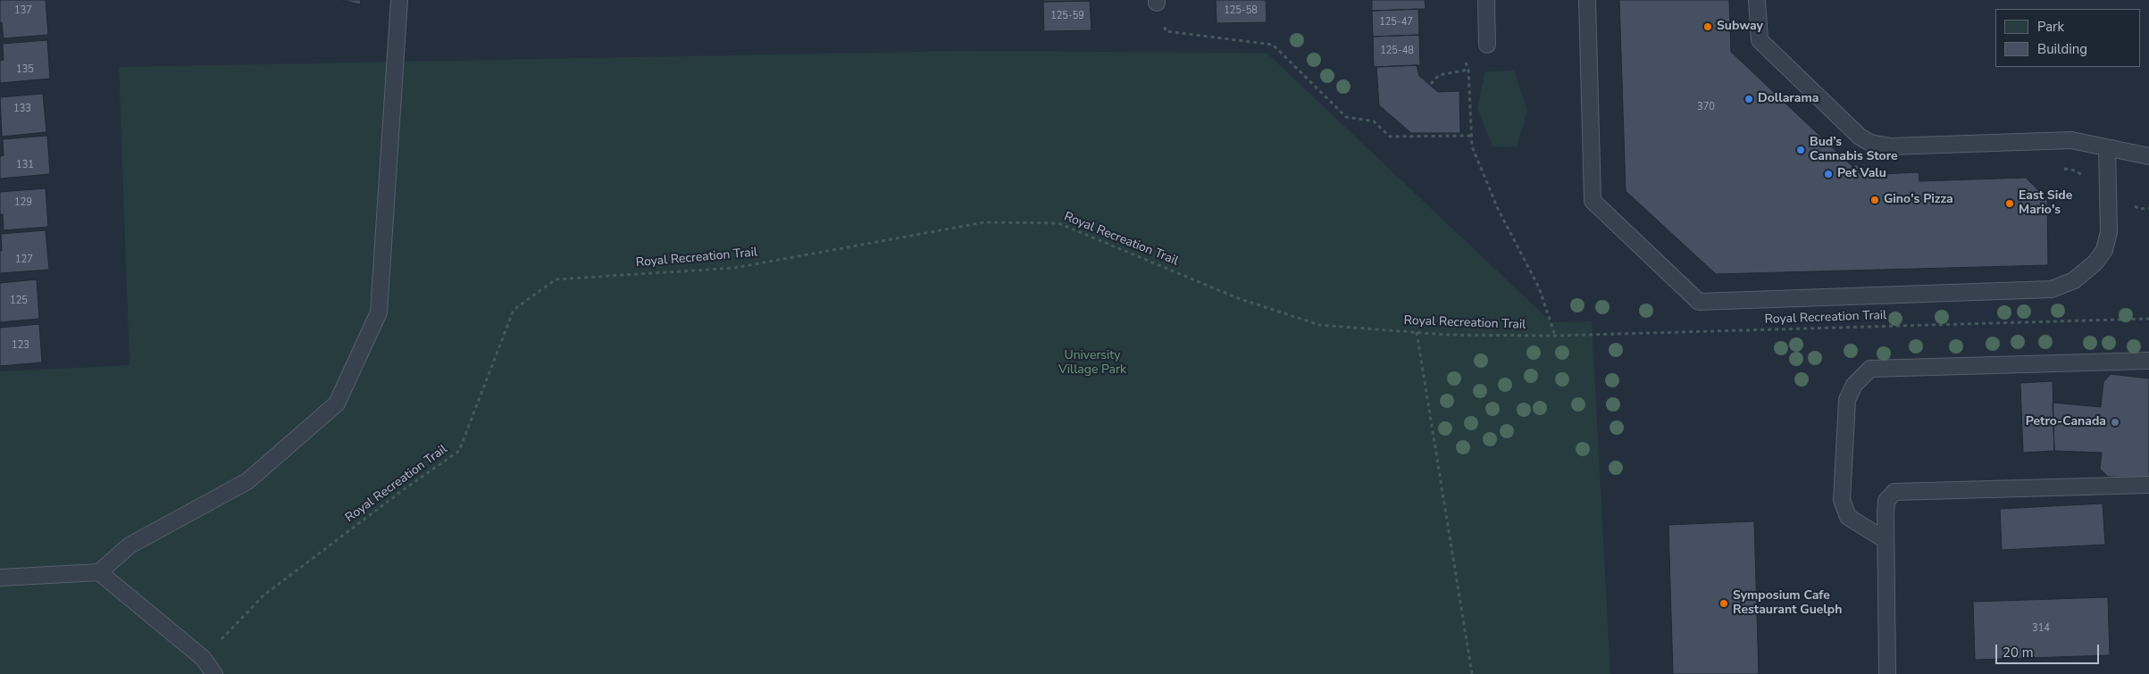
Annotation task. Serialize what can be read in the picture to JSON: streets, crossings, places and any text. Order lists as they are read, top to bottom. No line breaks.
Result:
{"streets":{"path":["Royal Recreation Trail"]},"parks":["University Village Park"],"places":["Subway","Dollarama","Bud’s Cannabis Store","Pet Valu","Gino's Pizza","East Side Mario's","Petro-Canada","Symposium Cafe Restaurant Guelph"],"house_numbers":["137","125-58","125-59","125-47","125-48","135","370","133","131","129","127","125","123","314"],"legend":["Park","Building"],"scale_bar":"20 m"}
